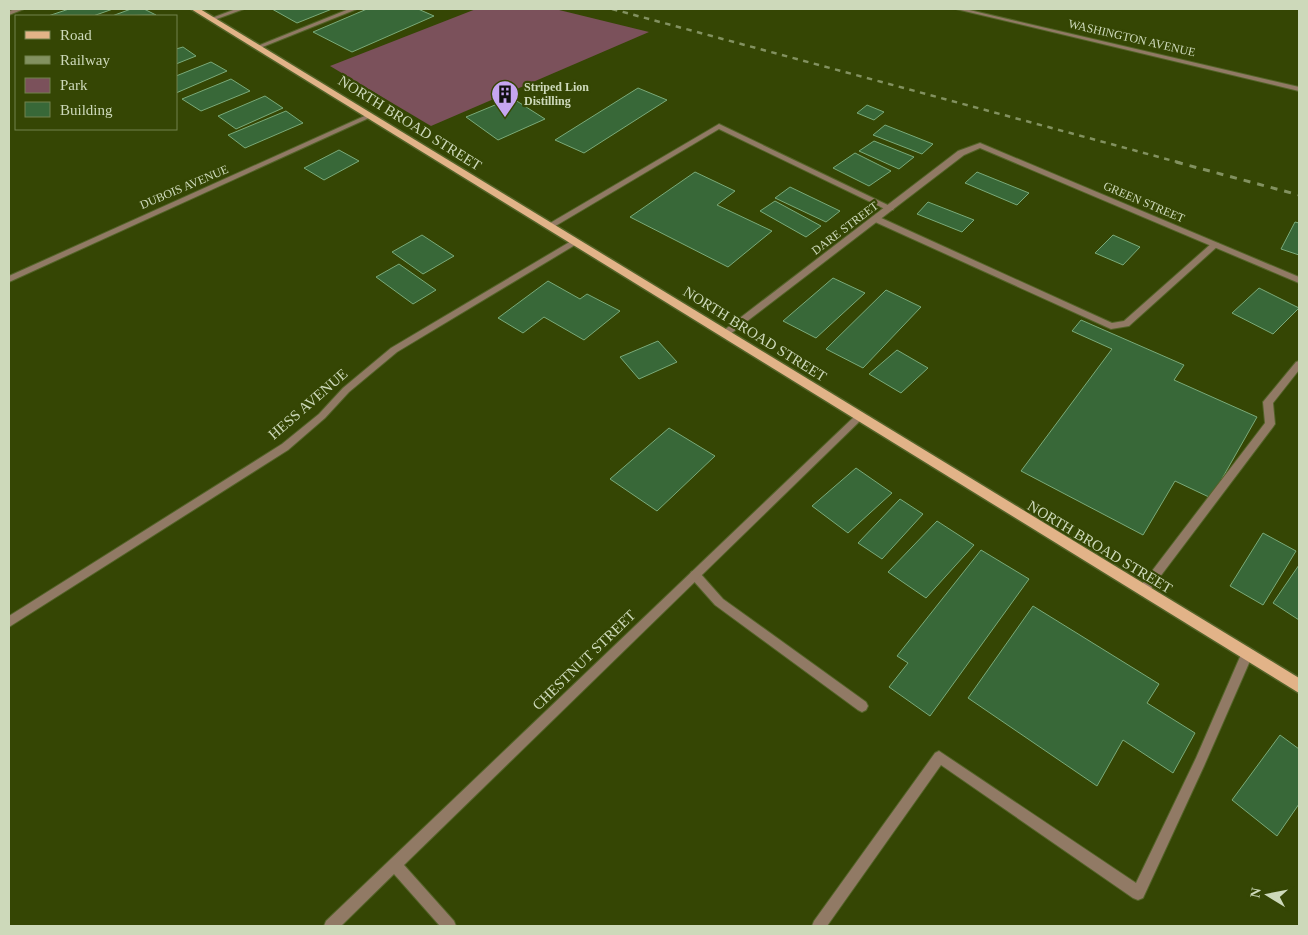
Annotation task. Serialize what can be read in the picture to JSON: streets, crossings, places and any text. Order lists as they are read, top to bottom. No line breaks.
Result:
{"streets":{"main road":["NORTH BROAD STREET"],"street":["WASHINGTON AVENUE","DUBOIS AVENUE","GREEN STREET","DARE STREET","HESS AVENUE","CHESTNUT STREET"]},"crossings":[["NORTH BROAD STREET","DUBOIS AVENUE"],["NORTH BROAD STREET","DARE STREET"],["NORTH BROAD STREET","HESS AVENUE"],["NORTH BROAD STREET","CHESTNUT STREET"],["GREEN STREET","DARE STREET"]],"places":{"building":["Striped Lion Distilling"]},"legend":["Road","Railway","Park","Building"],"north":"left"}
